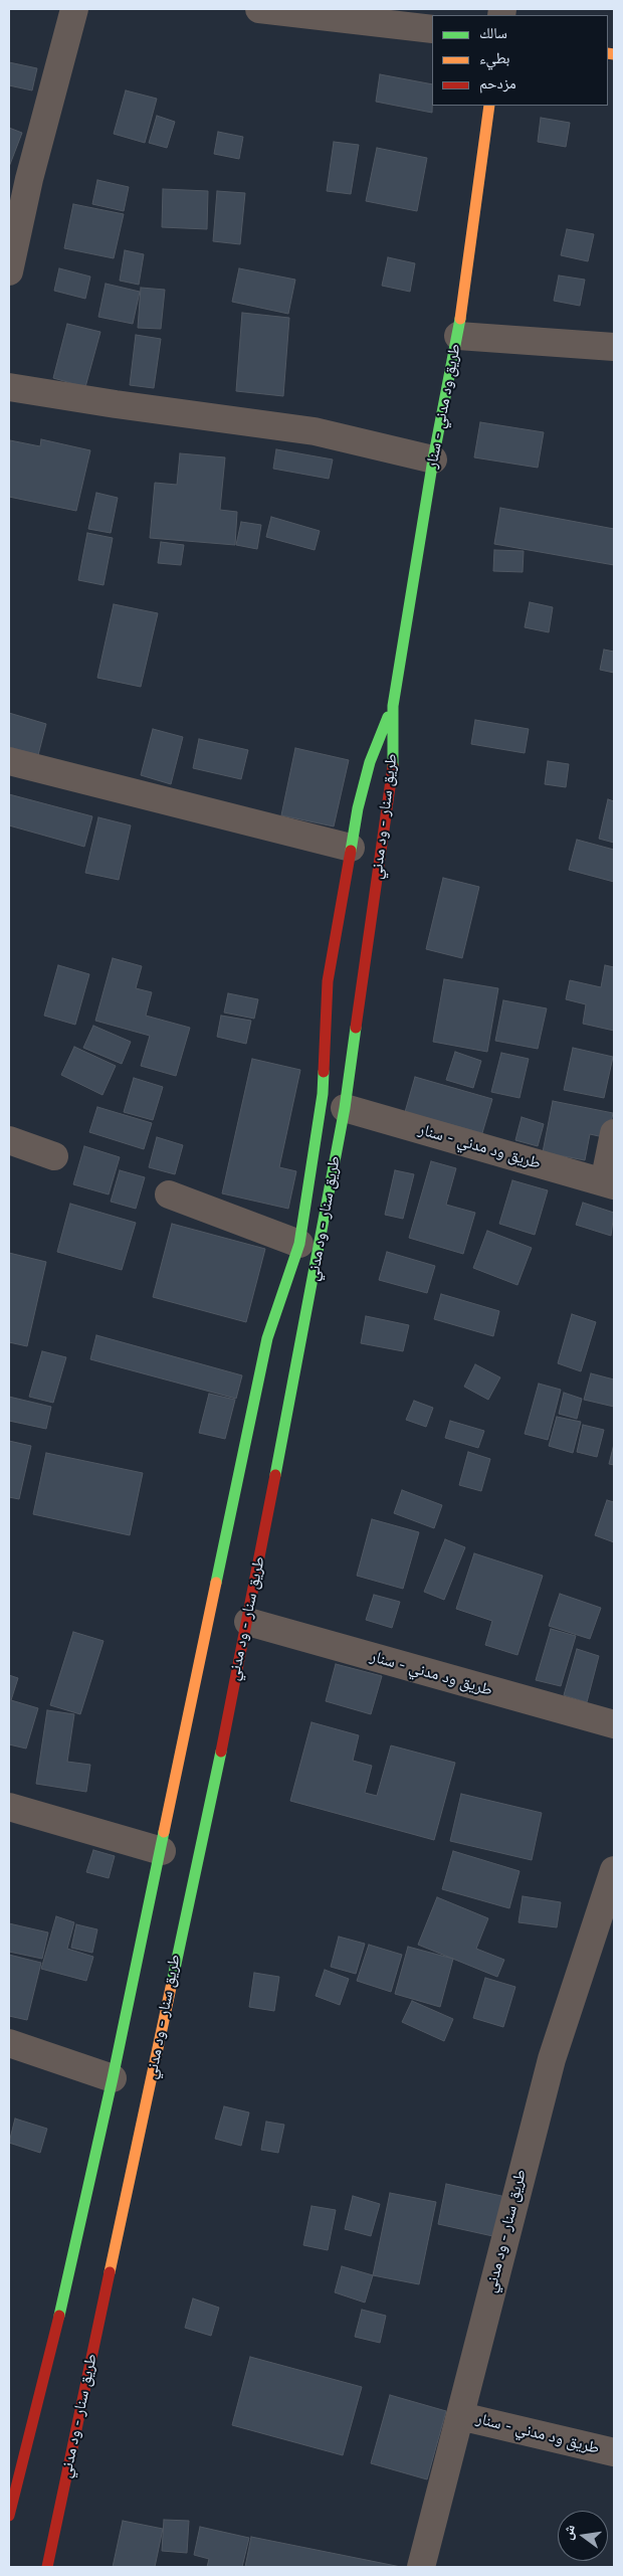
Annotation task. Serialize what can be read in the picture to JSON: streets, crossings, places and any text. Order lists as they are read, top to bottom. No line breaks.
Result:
{"streets":{"street":["طريق ود مدني - سنار","طريق سنار - ود مدني"]},"crossings":[["طريق ود مدني - سنار","طريق سنار - ود مدني"]],"legend":["سالك","بطيء","مزدحم"],"north":"left"}
